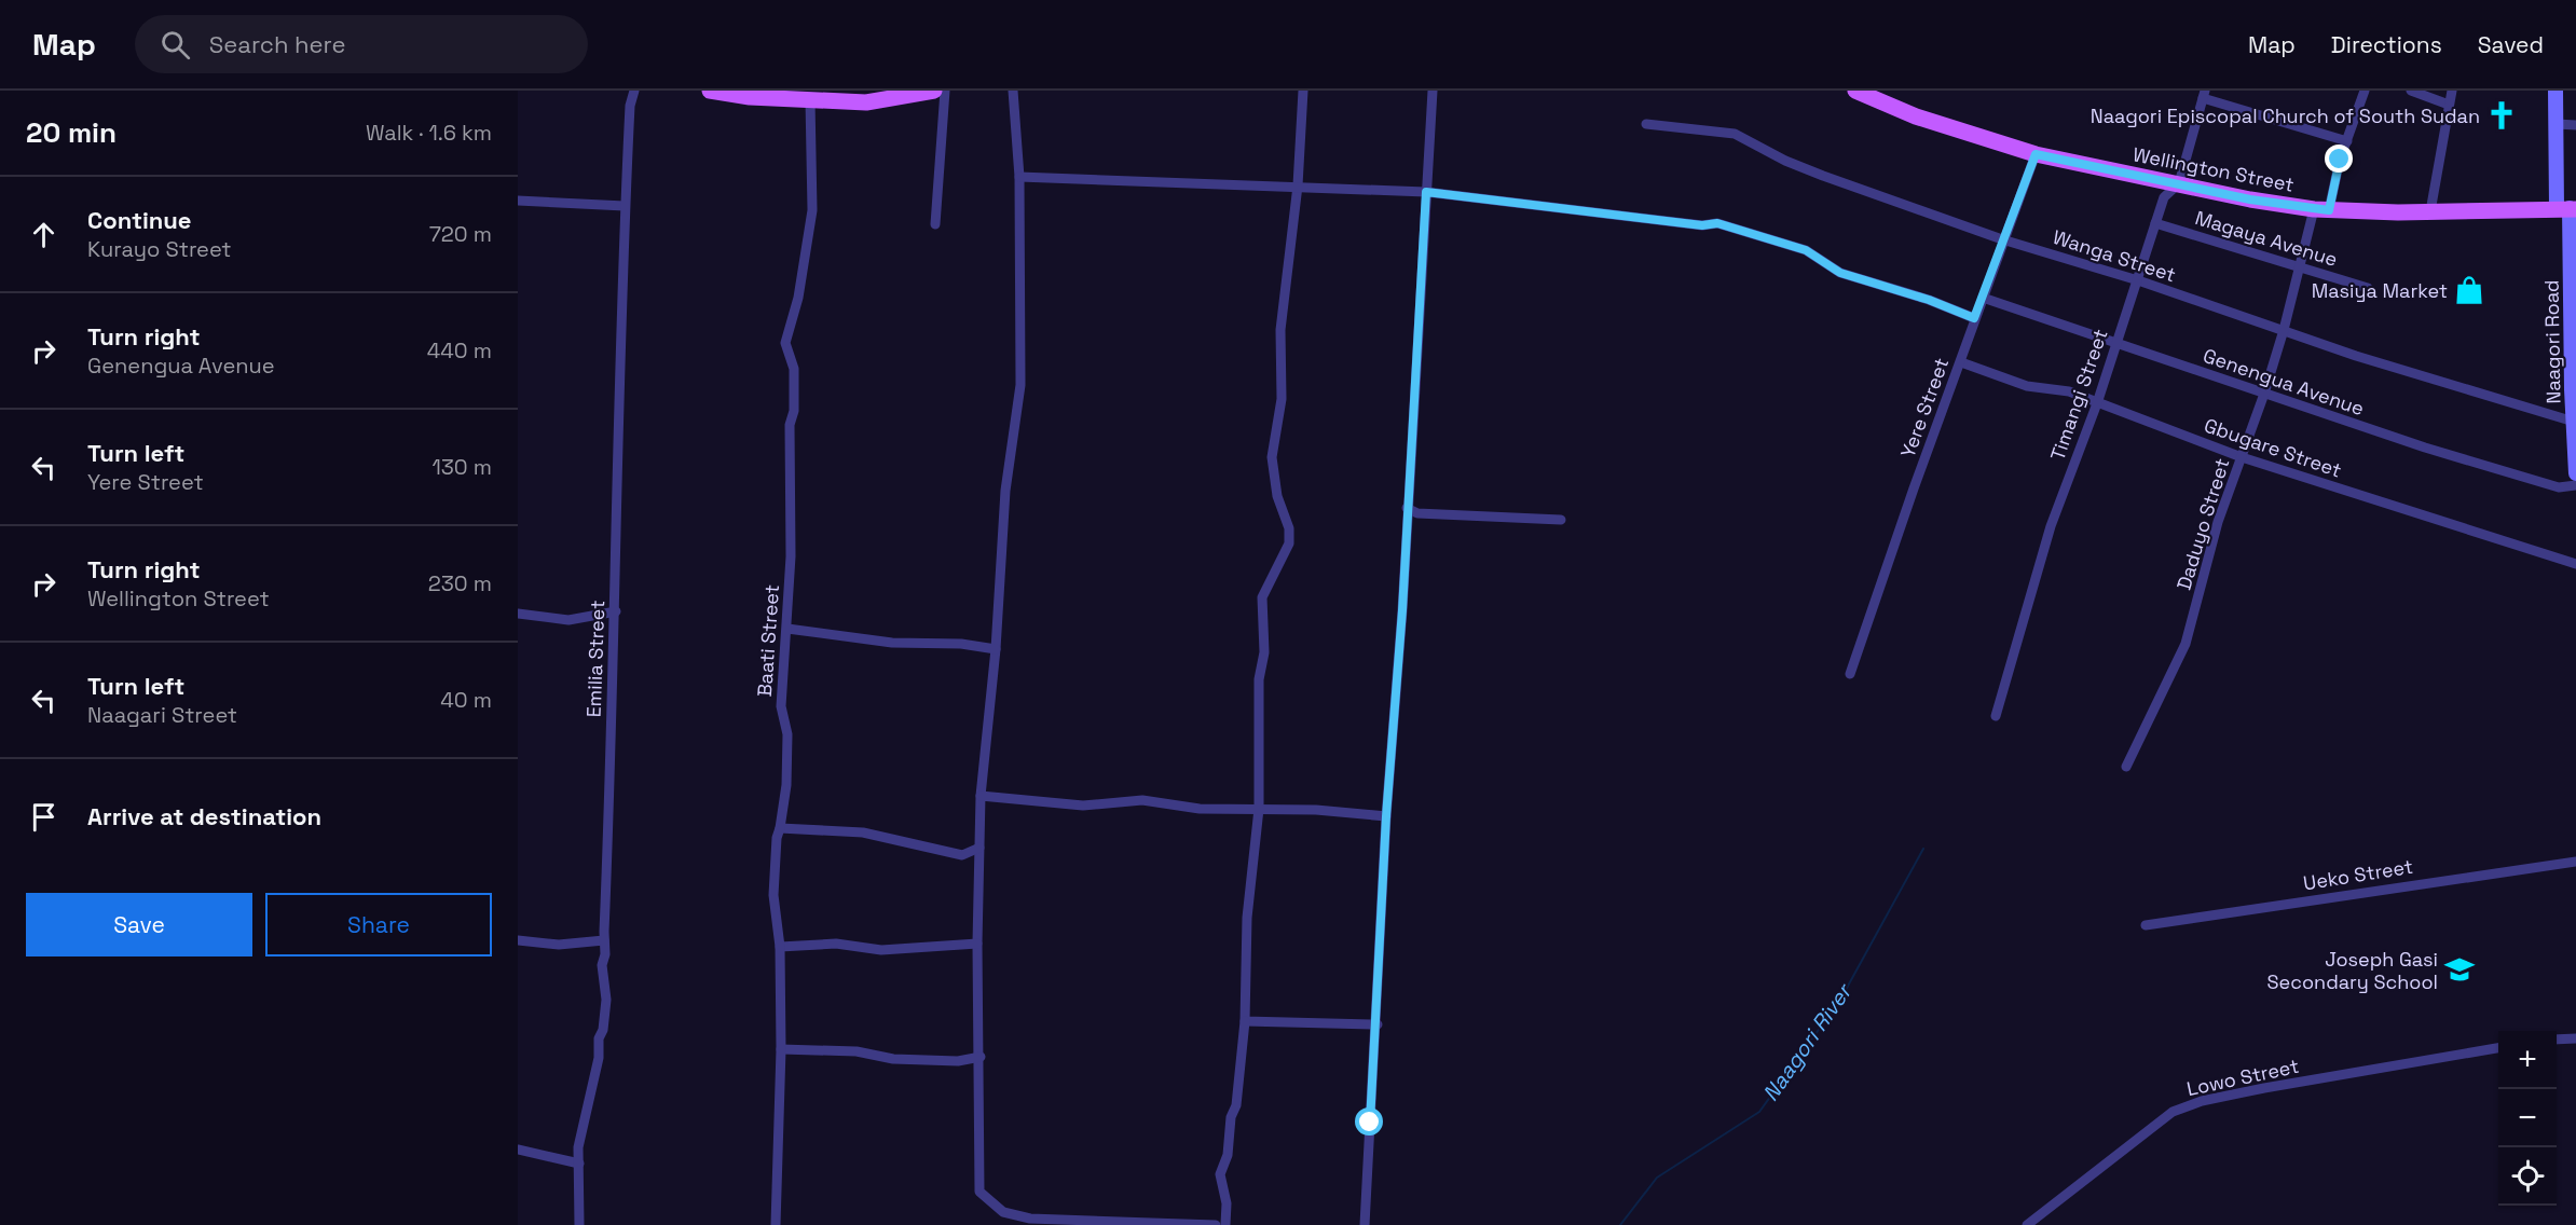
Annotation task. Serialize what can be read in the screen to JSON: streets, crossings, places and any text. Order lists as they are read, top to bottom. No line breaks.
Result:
{"streets":{"main road":["Wellington Street"],"street":["Magaya Avenue","Wanga Street","Naagori Road","Genengua Avenue","Timangi Street","Yere Street","Gbugare Street","Daduyo Street","Baati Street","Emilia Street","Ueko Street","Lowo Street"]},"crossings":[["Wellington Street","Naagori Road"],["Wellington Street","Timangi Street"],["Wellington Street","Yere Street"],["Wellington Street","Daduyo Street"],["Magaya Avenue","Timangi Street"],["Magaya Avenue","Daduyo Street"],["Wanga Street","Naagori Road"],["Wanga Street","Timangi Street"],["Wanga Street","Yere Street"],["Wanga Street","Daduyo Street"],["Genengua Avenue","Timangi Street"],["Genengua Avenue","Yere Street"],["Genengua Avenue","Daduyo Street"],["Timangi Street","Gbugare Street"],["Yere Street","Gbugare Street"],["Gbugare Street","Daduyo Street"]],"water":["Naagori River"],"places":{"church":["Naagori Episcopal Church of South Sudan"],"shop":["Masiya Market"],"school or university":["Joseph Gasi Secondary School"]},"page":{"header":"Map","search":"Search here","nav":["Map","Directions","Saved"],"heading":["20 min","Walk · 1.6 km"],"list":[["Continue","Kurayo Street","720 m"],["Turn right","Genengua Avenue","440 m"],["Turn left","Yere Street","130 m"],["Turn right","Wellington Street","230 m"],["Turn left","Naagari Street","40 m"],"Arrive at destination"],"buttons":["Save","Share"],"map_buttons":["+","−"]}}
